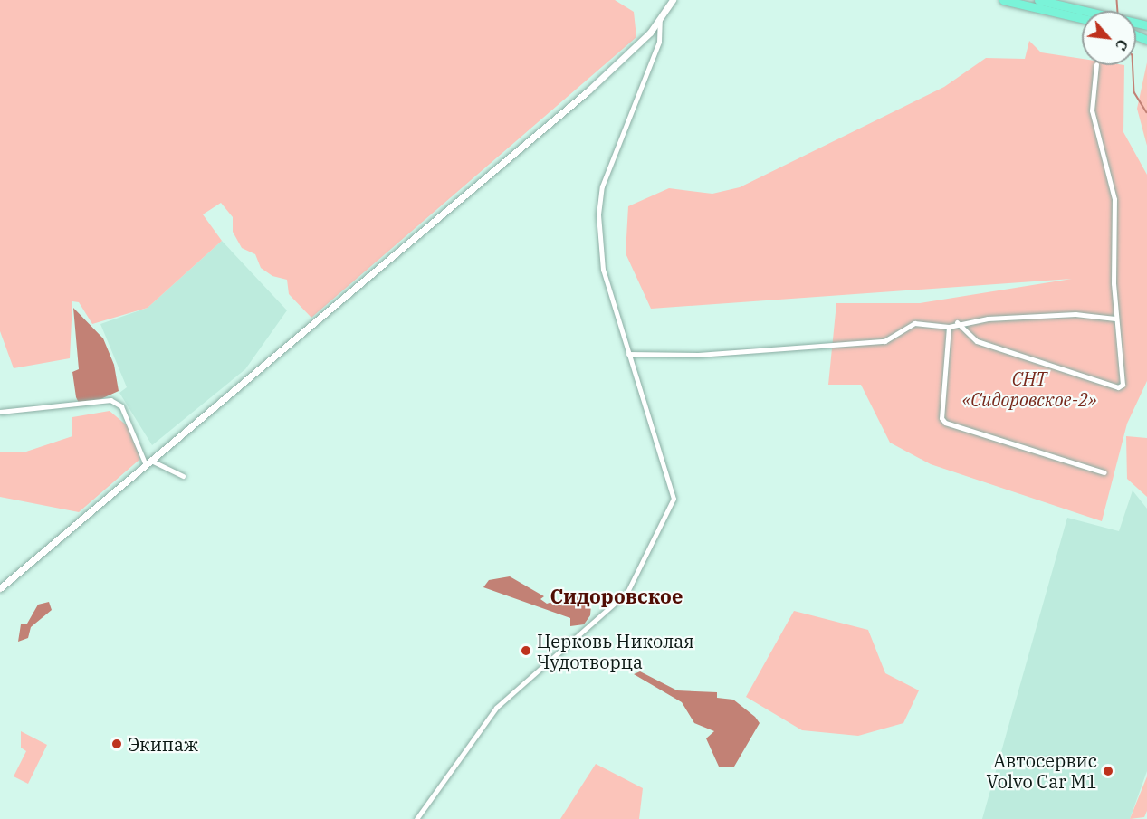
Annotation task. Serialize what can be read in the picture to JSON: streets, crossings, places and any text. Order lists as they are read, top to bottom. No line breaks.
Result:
{"districts":["Сидоровское"],"parks":["СНТ «Сидоровское-2»"],"places":["Церковь Николая Чудотворца","Экипаж","Автосервис Volvo Car M1"],"north":"bottom right"}
